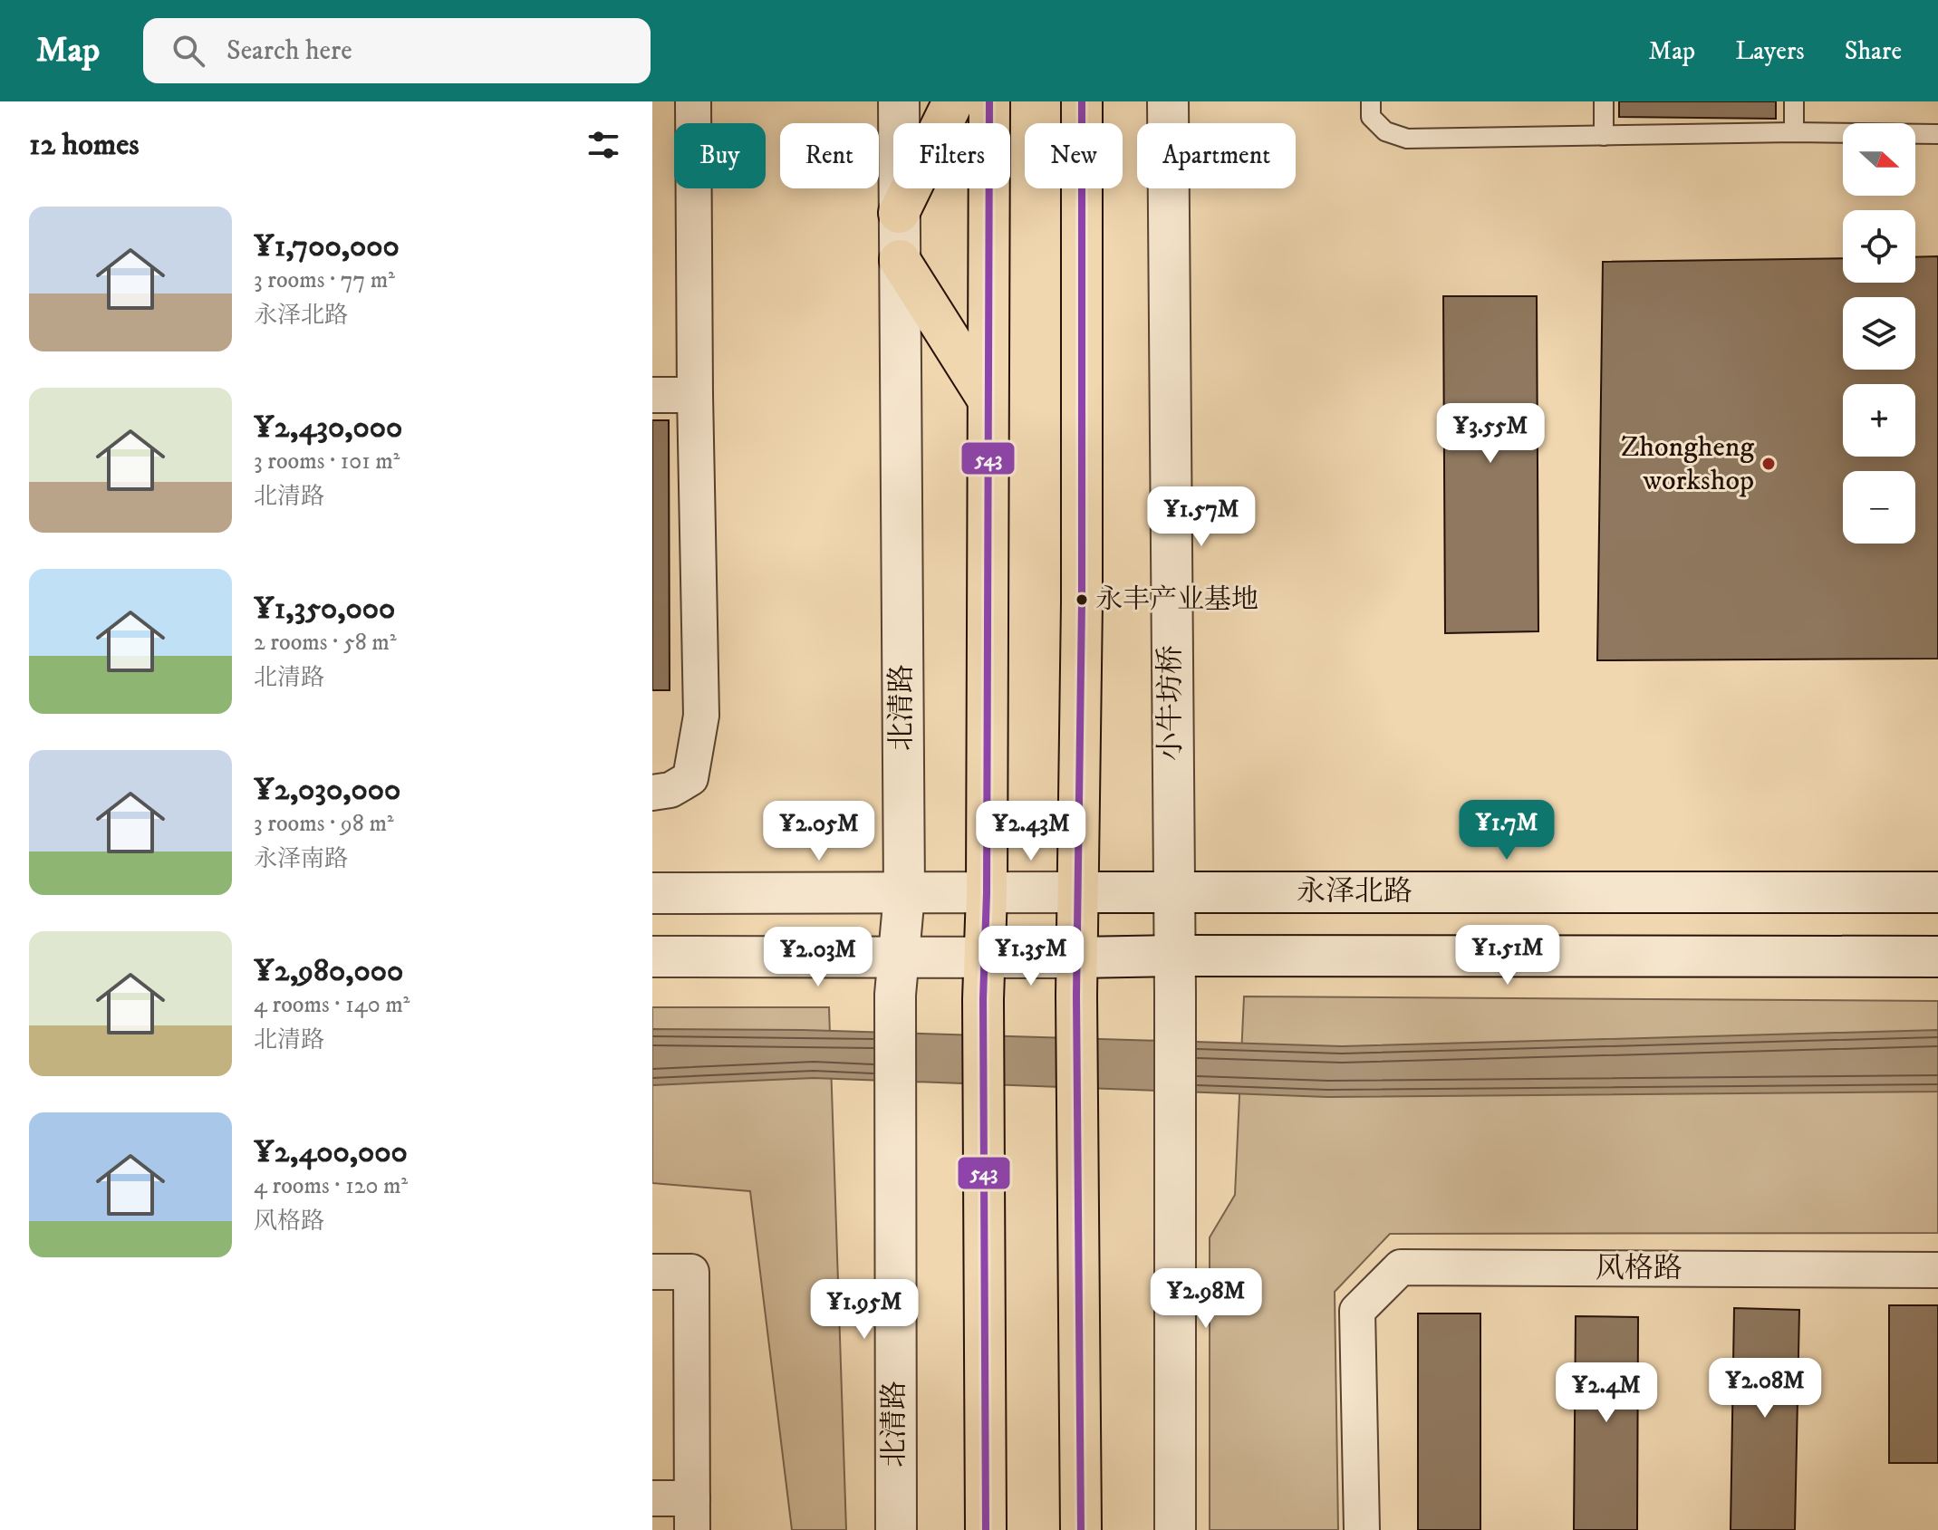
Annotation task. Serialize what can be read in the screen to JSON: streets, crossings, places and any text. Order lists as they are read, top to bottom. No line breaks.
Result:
{"streets":{"street":["小牛坊桥","北清路","永泽北路","风格路"]},"crossings":[["小牛坊桥","永泽北路"],["北清路","永泽北路"]],"places":["Zhongheng workshop","永丰产业基地"],"lines":["transit line 543"],"north":"right","page":{"header":"Map","search":"Search here","nav":["Map","Layers","Share"],"heading":"12 homes","map_buttons":["+","−"],"chip":["Buy","Rent","Filters","New","Apartment"],"list":[{"name":"¥1,700,000","note":"3 rooms · 77 m² · 永泽北路"},{"name":"¥2,430,000","note":"3 rooms · 101 m² · 北清路"},{"name":"¥1,350,000","note":"2 rooms · 58 m² · 北清路"},{"name":"¥2,030,000","note":"3 rooms · 98 m² · 永泽南路"},{"name":"¥2,980,000","note":"4 rooms · 140 m² · 北清路"},{"name":"¥2,400,000","note":"4 rooms · 120 m² · 风格路"}],"price":["¥3.55M","¥1.57M","¥1.7M","¥2.05M","¥2.43M","¥1.51M","¥1.35M","¥2.03M","¥2.98M","¥1.95M","¥2.08M","¥2.4M"]}}
